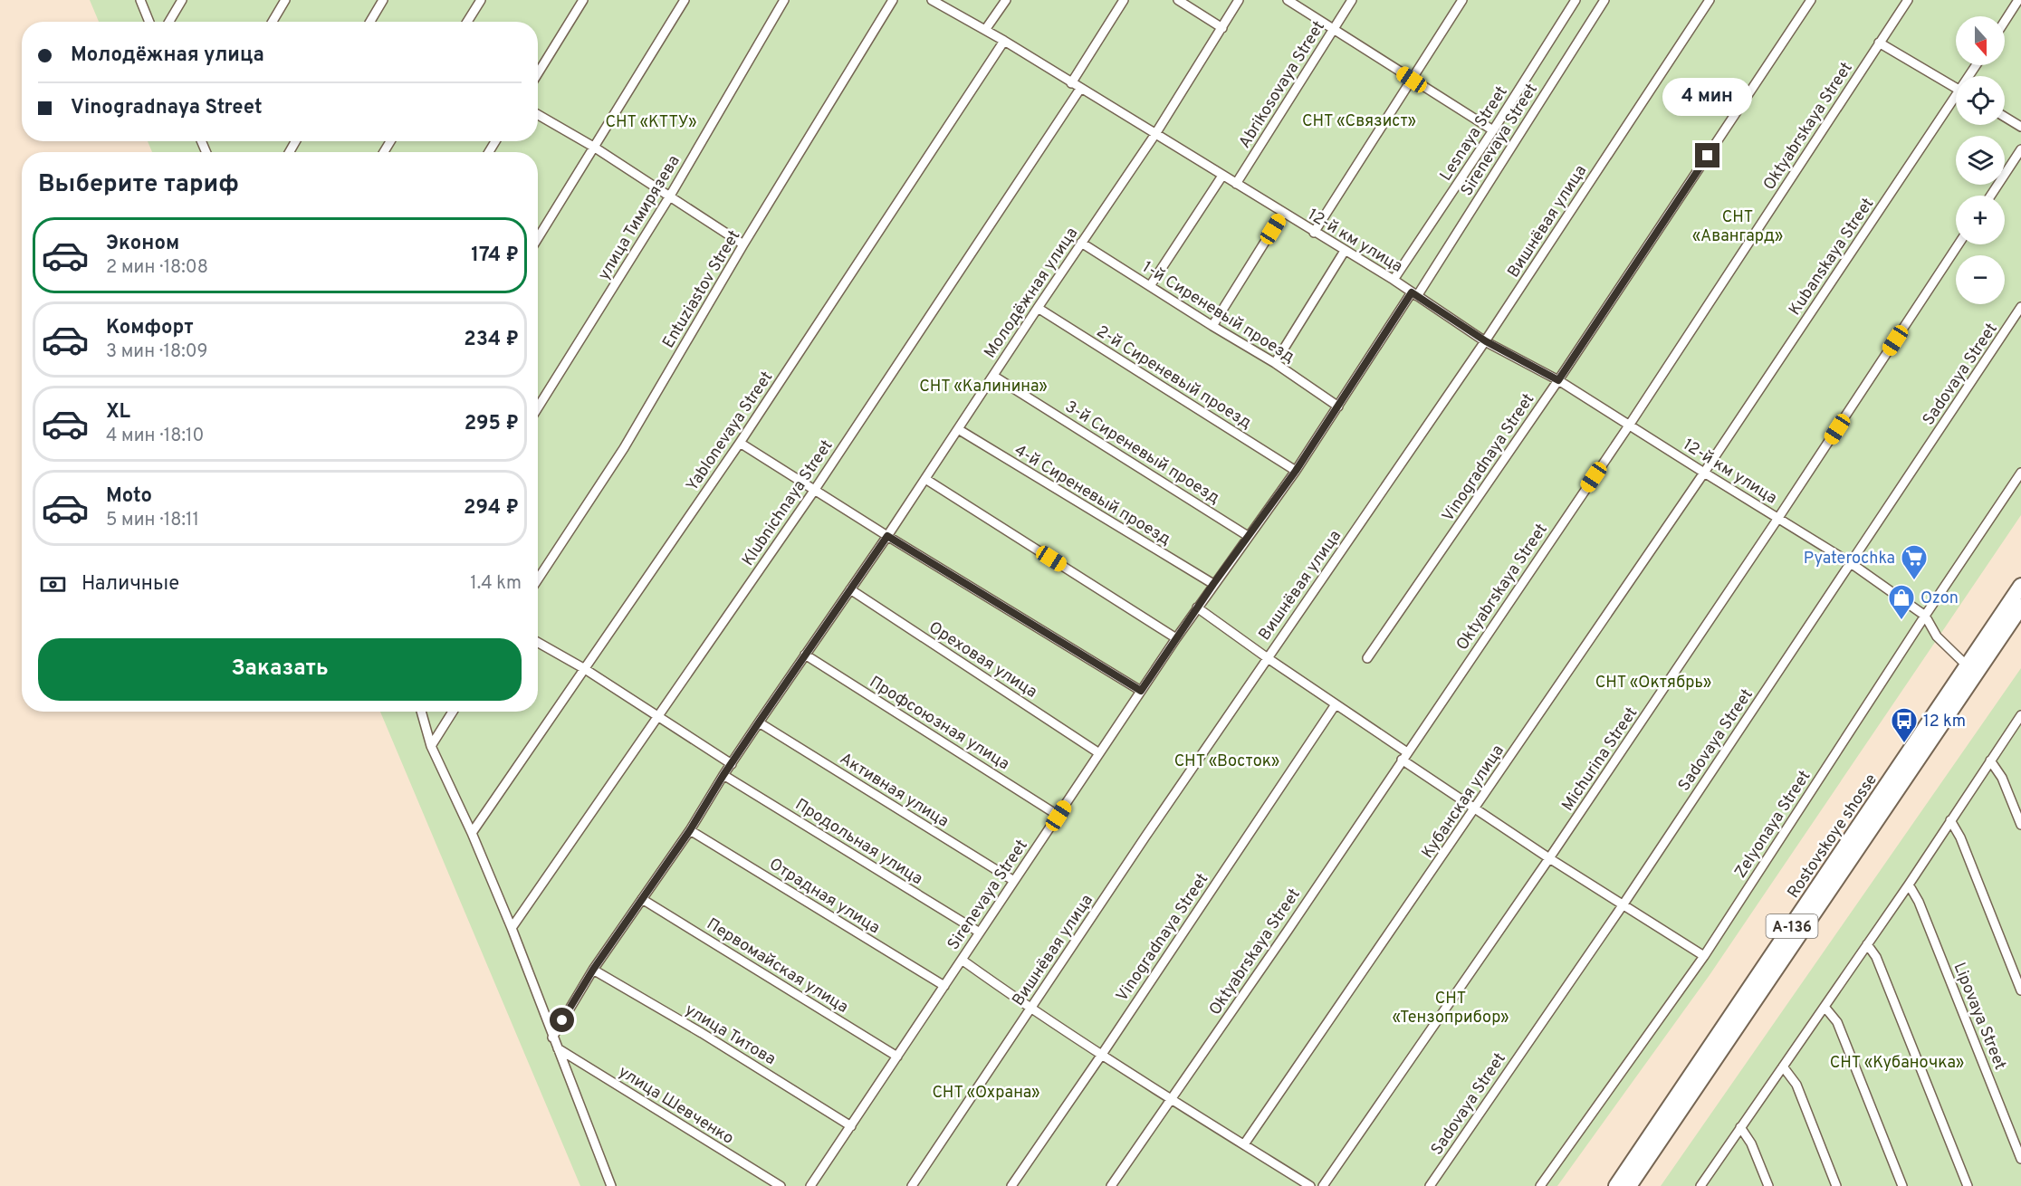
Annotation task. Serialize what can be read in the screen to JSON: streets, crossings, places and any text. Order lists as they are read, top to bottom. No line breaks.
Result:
{"streets":{"highway":["Rostovskoye shosse","А-136"],"street":["Abrikosovaya Street","Oktyabrskaya Street","Lesnaya Street","Sirenevaya Street","улица Тимирязева","Вишнёвая улица","12-й км улица","Kubanskaya Street","Entuziastov Street","Молодёжная улица","1-й Сиреневый проезд","Sadovaya Street","2-й Сиреневый проезд","Yablonevaya Street","3-й Сиреневый проезд","Vinogradnaya Street","4-й Сиреневый проезд","Klubnichnaya Street","Ореховая улица","Профсоюзная улица","Michurina Street","Активная улица","Кубанская улица","Zelyonaya Street","Продольная улица","Отрадная улица","Первомайская улица","Lipovaya Street","улица Титова","улица Шевченко"]},"crossings":[["Abrikosovaya Street","12-й км улица"],["Oktyabrskaya Street","12-й км улица"],["Lesnaya Street","12-й км улица"],["Sirenevaya Street","12-й км улица"],["Sirenevaya Street","1-й Сиреневый проезд"],["Sirenevaya Street","2-й Сиреневый проезд"],["Sirenevaya Street","3-й Сиреневый проезд"],["Sirenevaya Street","4-й Сиреневый проезд"],["Sirenevaya Street","Ореховая улица"],["Sirenevaya Street","Профсоюзная улица"],["Sirenevaya Street","Активная улица"],["Sirenevaya Street","Продольная улица"],["Sirenevaya Street","Отрадная улица"],["Sirenevaya Street","Первомайская улица"],["Sirenevaya Street","улица Титова"],["Вишнёвая улица","12-й км улица"],["12-й км улица","Kubanskaya Street"],["12-й км улица","Молодёжная улица"],["12-й км улица","Sadovaya Street"],["12-й км улица","Yablonevaya Street"],["12-й км улица","Vinogradnaya Street"],["12-й км улица","Klubnichnaya Street"],["12-й км улица","Michurina Street"],["12-й км улица","Кубанская улица"],["12-й км улица","Zelyonaya Street"],["Kubanskaya Street","Кубанская улица"],["Молодёжная улица","1-й Сиреневый проезд"],["Молодёжная улица","2-й Сиреневый проезд"],["Молодёжная улица","3-й Сиреневый проезд"],["Молодёжная улица","4-й Сиреневый проезд"],["Молодёжная улица","Ореховая улица"],["Молодёжная улица","Профсоюзная улица"],["Молодёжная улица","Активная улица"],["Молодёжная улица","Продольная улица"],["Молодёжная улица","Отрадная улица"],["Молодёжная улица","Первомайская улица"],["Молодёжная улица","улица Титова"]],"parks":["СНТ «Связист»","СНТ «КТТУ»","СНТ «Авангард»","СНТ «Калинина»","СНТ «Октябрь»","СНТ «Восток»","СНТ «Тензоприбор»","СНТ «Кубаночка»","СНТ «Охрана»"],"places":{"supermarket":["Pyaterochka"],"shop":["Ozon"],"bus stop":["12 km"]},"north":"bottom","page":{"map_buttons":["+","−"],"banner":["Молодёжная улица","Vinogradnaya Street"],"bubble":"4 мин","heading":"Выберите тариф","list":[{"name":"Эконом","note":"2 мин · 18:08","value":"174 ₽"},{"name":"Комфорт","note":"3 мин · 18:09","value":"234 ₽"},{"name":"XL","note":"4 мин · 18:10","value":"295 ₽"},{"name":"Moto","note":"5 мин · 18:11","value":"294 ₽"}],"pay":["Наличные","1.4 km"],"buttons":"Заказать"}}
